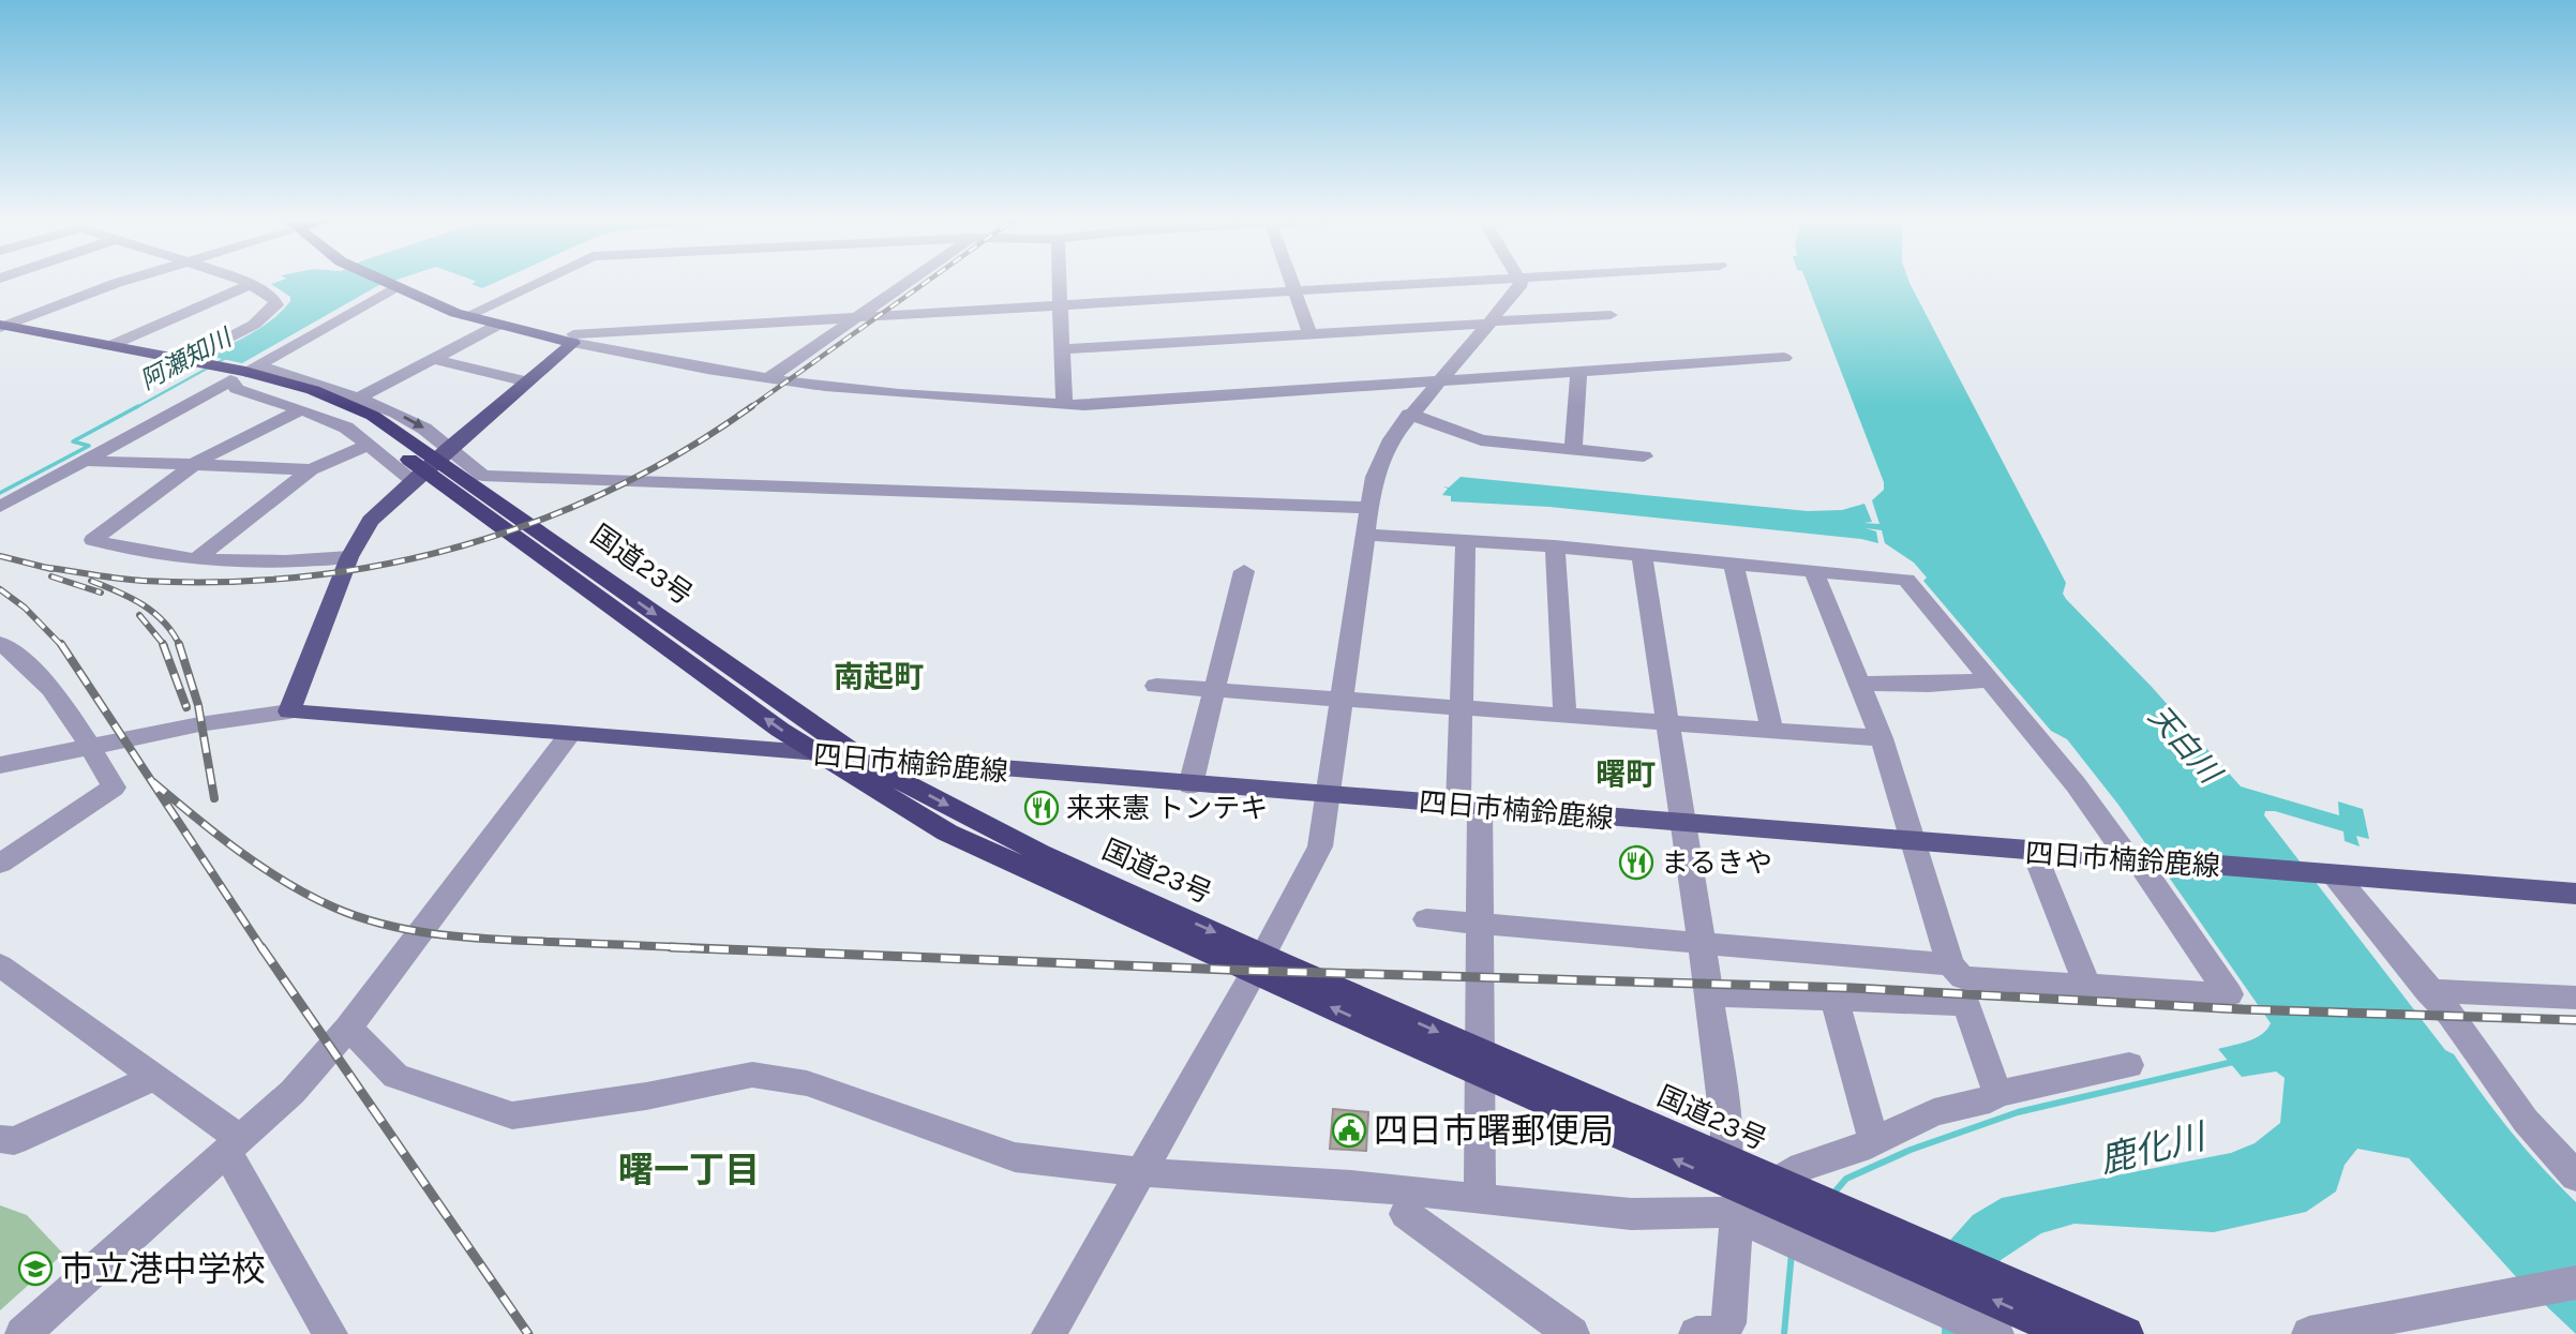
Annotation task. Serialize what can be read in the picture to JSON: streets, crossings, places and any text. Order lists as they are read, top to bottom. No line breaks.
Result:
{"streets":{"highway":["国道23号"],"main road":["四日市楠鈴鹿線"]},"districts":["南起町","曙町","曙一丁目"],"water":["阿瀬知川","天白川","鹿化川"],"places":{"restaurant":["来来憲 トンテキ","まるきや"],"public building":["四日市曙郵便局"],"school or university":["市立港中学校"]}}
